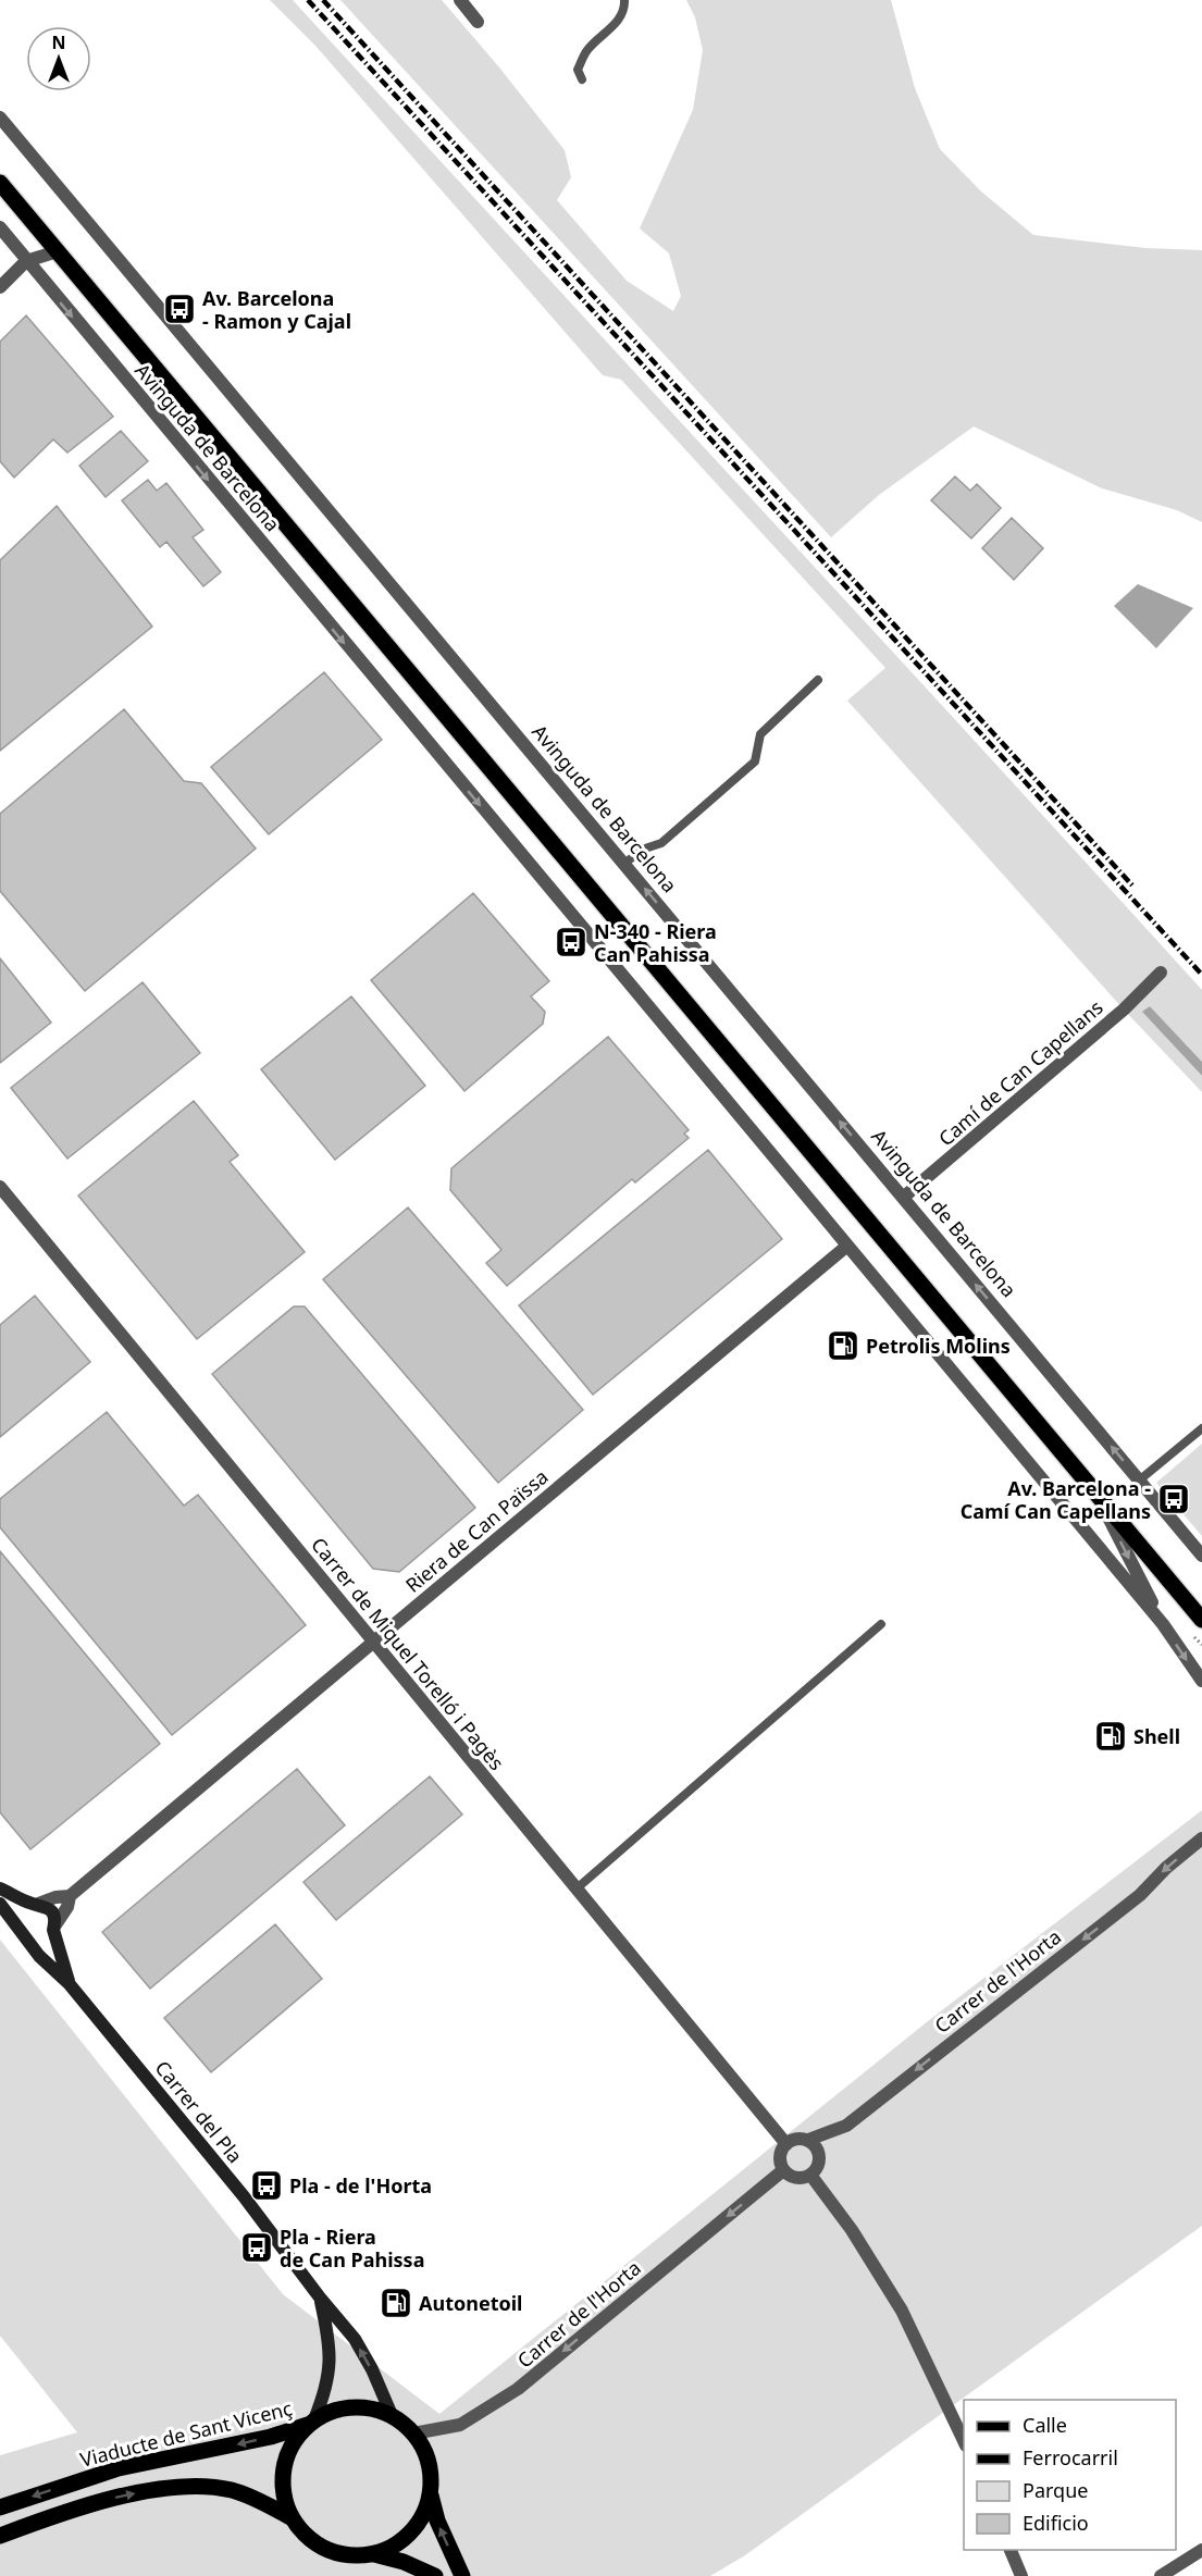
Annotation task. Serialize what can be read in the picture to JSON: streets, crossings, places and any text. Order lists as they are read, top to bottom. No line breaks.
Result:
{"streets":{"main road":["Avinguda de Barcelona","Carrer del Pla","Viaducte de Sant Vicenç"],"street":["Camí de Can Capellans","Riera de Can Païssa","Carrer de Miquel Torelló i Pagès","Carrer de l'Horta"]},"crossings":[["Avinguda de Barcelona","Camí de Can Capellans"],["Avinguda de Barcelona","Riera de Can Païssa"],["Riera de Can Païssa","Carrer de Miquel Torelló i Pagès"],["Riera de Can Païssa","Carrer del Pla"],["Carrer de Miquel Torelló i Pagès","Carrer de l'Horta"],["Carrer de l'Horta","Carrer del Pla"],["Carrer de l'Horta","Viaducte de Sant Vicenç"],["Carrer del Pla","Viaducte de Sant Vicenç"]],"one_way":["Carrer de l'Horta"],"places":{"bus stop":["Av. Barcelona - Ramon y Cajal","N-340 - Riera Can Pahissa","Av. Barcelona - Camí Can Capellans","Pla - de l'Horta","Pla - Riera de Can Pahissa"],"fuel station":["Petrolis Molins","Shell","Autonetoil"]},"legend":["Calle","Ferrocarril","Parque","Edificio"],"north":"top"}
